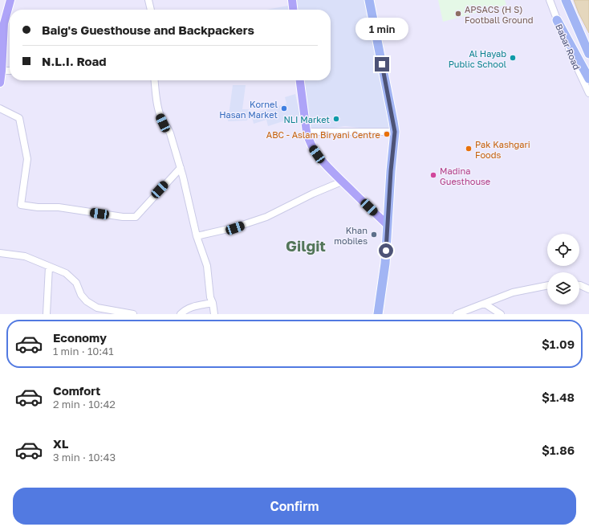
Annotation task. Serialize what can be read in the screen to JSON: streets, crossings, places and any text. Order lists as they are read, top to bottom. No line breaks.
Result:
{"streets":{"street":["Babar Road"]},"districts":["Gilgit"],"places":["APSACS (H S) Football Ground","Al Hayab Public School","Kornel Hasan Market","NLI Market","ABC - Aslam Biryani Centre","Pak Kashgari Foods","Madina Guesthouse","Khan mobiles"],"page":{"banner":["Baig's Guesthouse and Backpackers","N.L.I. Road"],"bubble":"1 min","list":[{"name":"Economy","note":"1 min · 10:41","value":"$1.09"},{"name":"Comfort","note":"2 min · 10:42","value":"$1.48"},{"name":"XL","note":"3 min · 10:43","value":"$1.86"}],"buttons":"Confirm"}}
